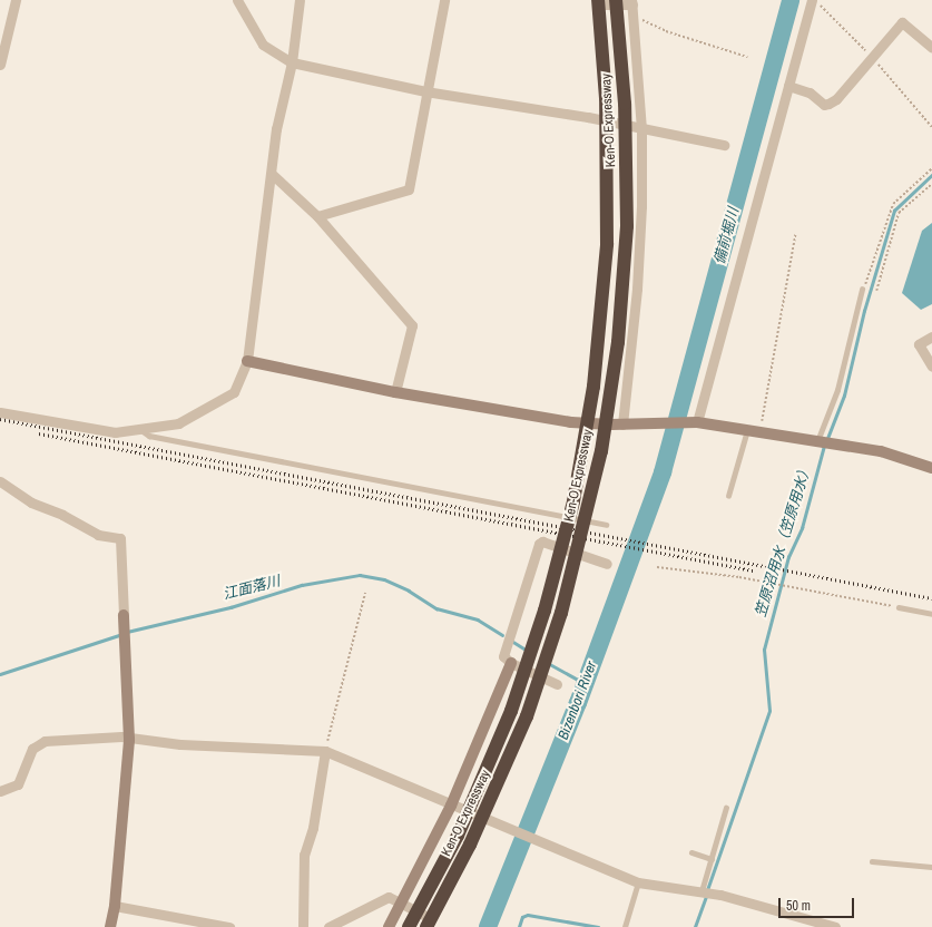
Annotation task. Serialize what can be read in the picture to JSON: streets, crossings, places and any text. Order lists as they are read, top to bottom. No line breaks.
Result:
{"streets":{"highway":["Ken-O Expressway"]},"water":["備前堀川","笠原沼用水（笠原用水）","江面落川","Bizenbori River"],"scale_bar":"50 m"}
